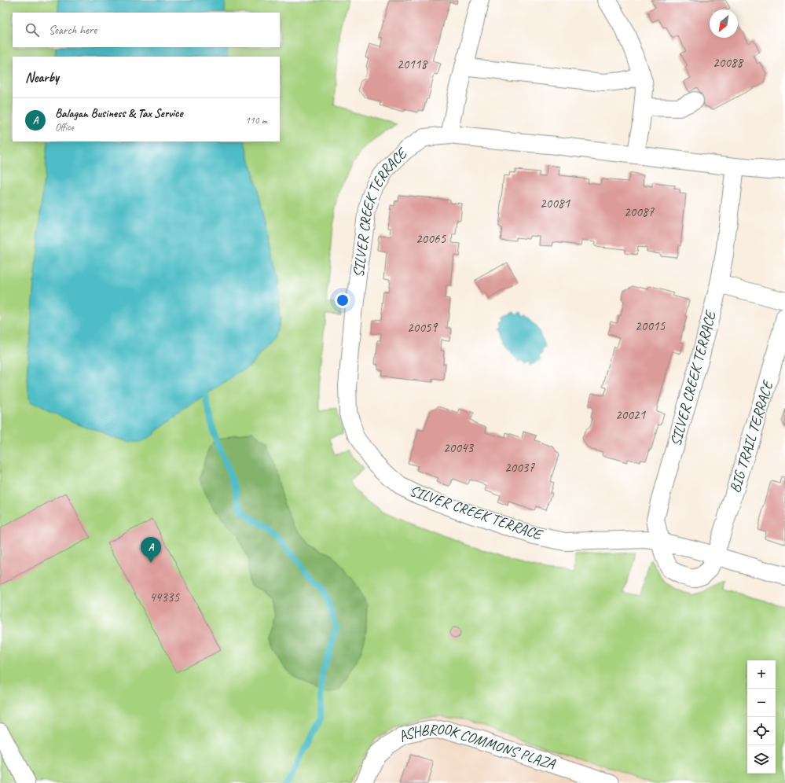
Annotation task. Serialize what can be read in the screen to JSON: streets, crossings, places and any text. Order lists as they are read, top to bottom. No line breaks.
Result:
{"streets":{"street":["SILVER CREEK TERRACE","BIG TRAIL TERRACE","ASHBROOK COMMONS PLAZA"]},"crossings":[["SILVER CREEK TERRACE","BIG TRAIL TERRACE"]],"house_numbers":["20088","20118","20081","20087","20065","20015","20059","20021","20043","20037","44335"],"north":"bottom left","page":{"search":"Search here","heading":"Nearby","list":[{"mark":"A","name":"Balagan Business & Tax Service","note":"Office","value":"110 m"}],"pins":"A","map_buttons":["+","−"]}}
